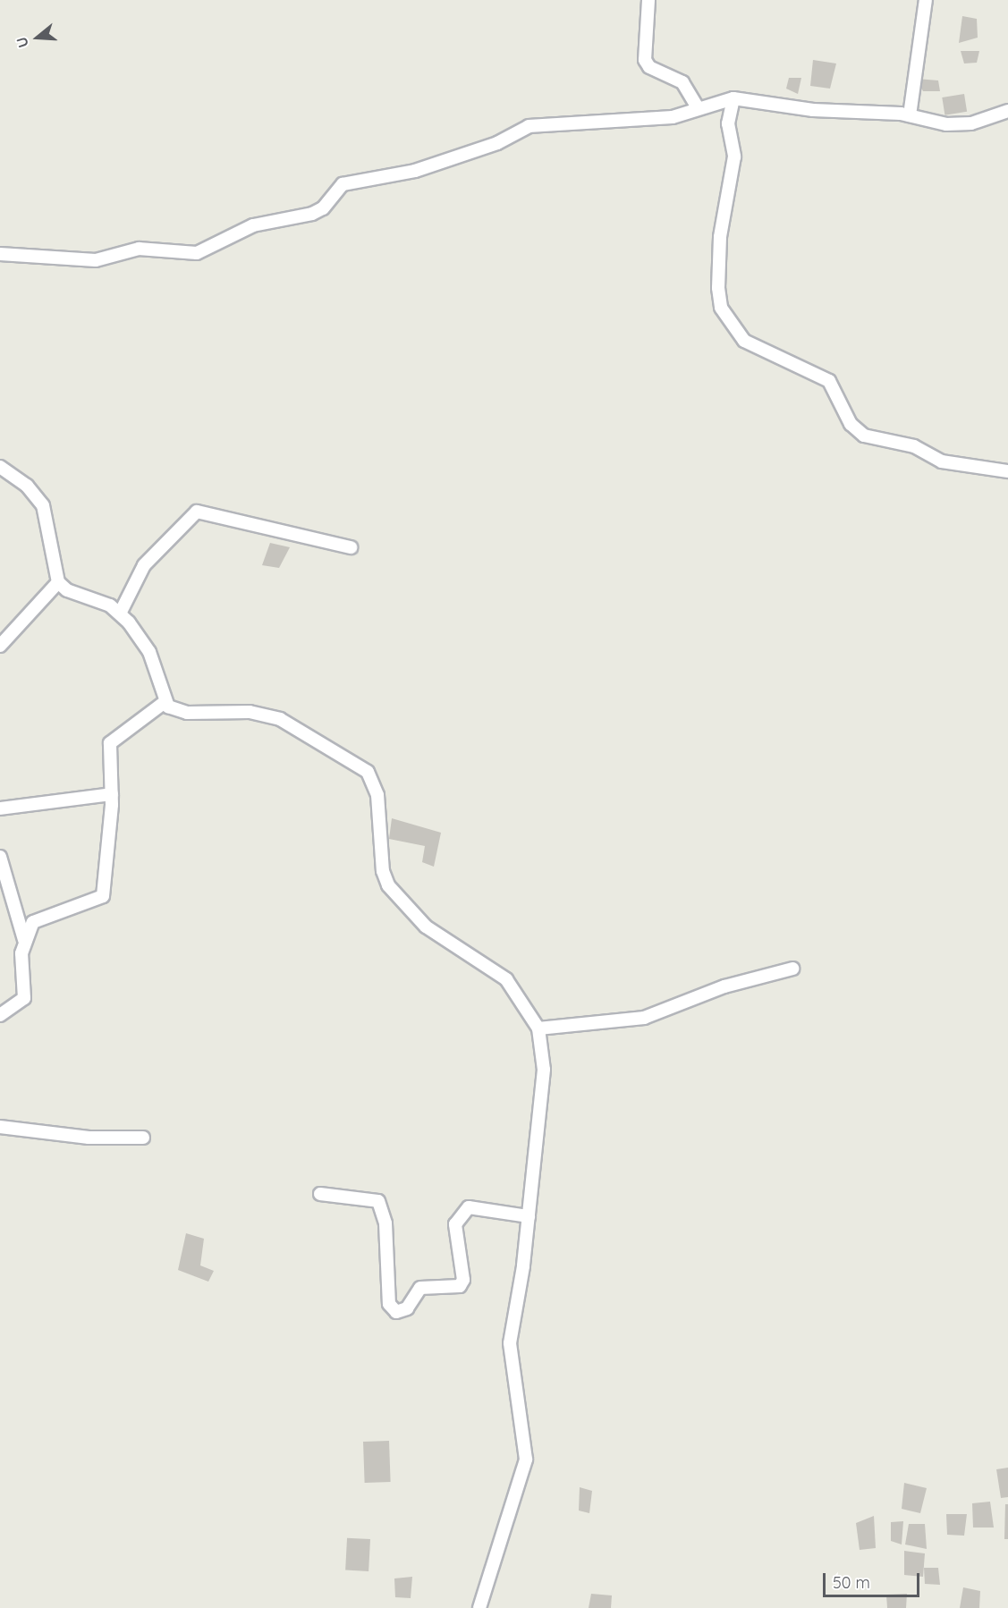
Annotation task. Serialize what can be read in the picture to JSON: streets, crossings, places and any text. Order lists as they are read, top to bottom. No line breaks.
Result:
{"scale_bar":"50 m","north":"left"}
